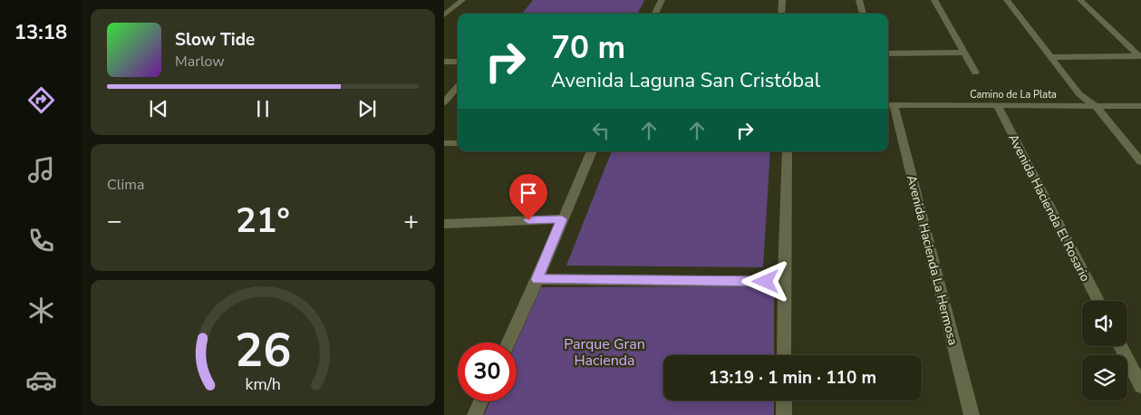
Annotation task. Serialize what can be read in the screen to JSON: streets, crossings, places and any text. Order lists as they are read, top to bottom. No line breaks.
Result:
{"streets":{"street":["Camino de La Plata","Avenida Hacienda El Rosario","Avenida Hacienda La Hermosa"]},"crossings":[["Camino de La Plata","Avenida Hacienda El Rosario"],["Camino de La Plata","Avenida Hacienda La Hermosa"]],"parks":["Parque Gran Hacienda"],"page":{"tabs":"13:18","turn":["70 m","Avenida Laguna San Cristóbal"],"song":["Slow Tide","Marlow"],"tile":"Clima","heat":["−","21°","+"],"limit":"30","trip":"13:19 · 1 min · 110 m","gauge":["26","km/h"]}}
